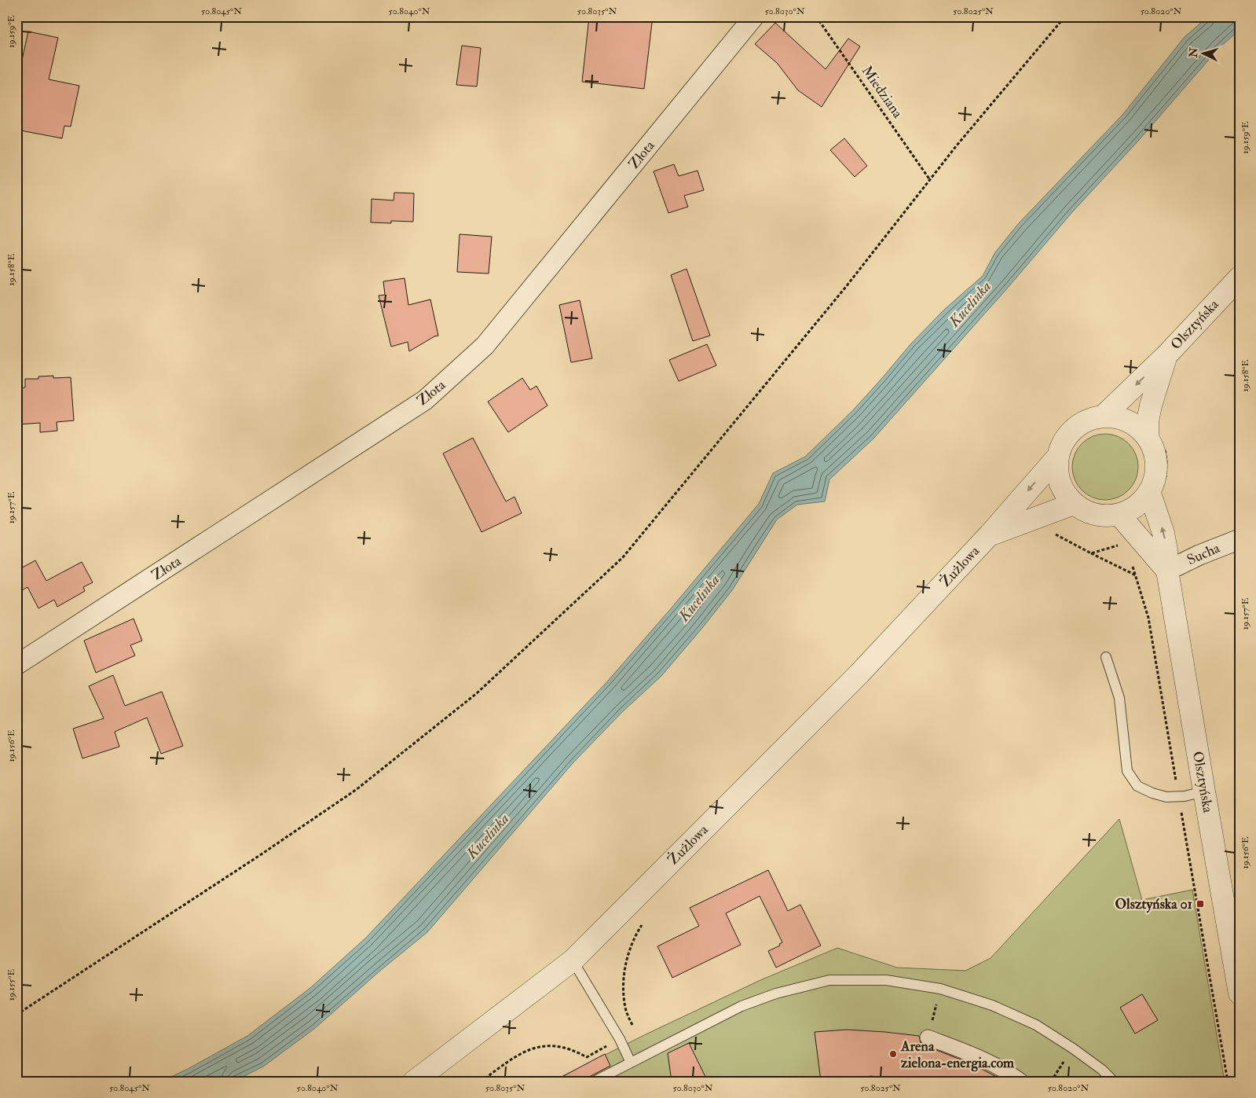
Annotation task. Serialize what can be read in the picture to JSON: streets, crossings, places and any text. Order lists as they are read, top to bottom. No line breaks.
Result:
{"streets":{"street":["Złota","Olsztyńska","Sucha","Żużlowa"],"path":["Miedziana"]},"crossings":[["Olsztyńska","Sucha"],["Olsztyńska","Żużlowa"]],"water":["Kucelinka"],"places":{"transit":["Olsztyńska 01"],"other":["Arena zielona-energia.com"]},"north":"left","coordinates":["50.8045°N","50.8040°N","50.8035°N","50.8030°N","50.8025°N","50.8020°N","19.159°E","19.158°E","19.157°E","19.156°E","19.155°E"]}
